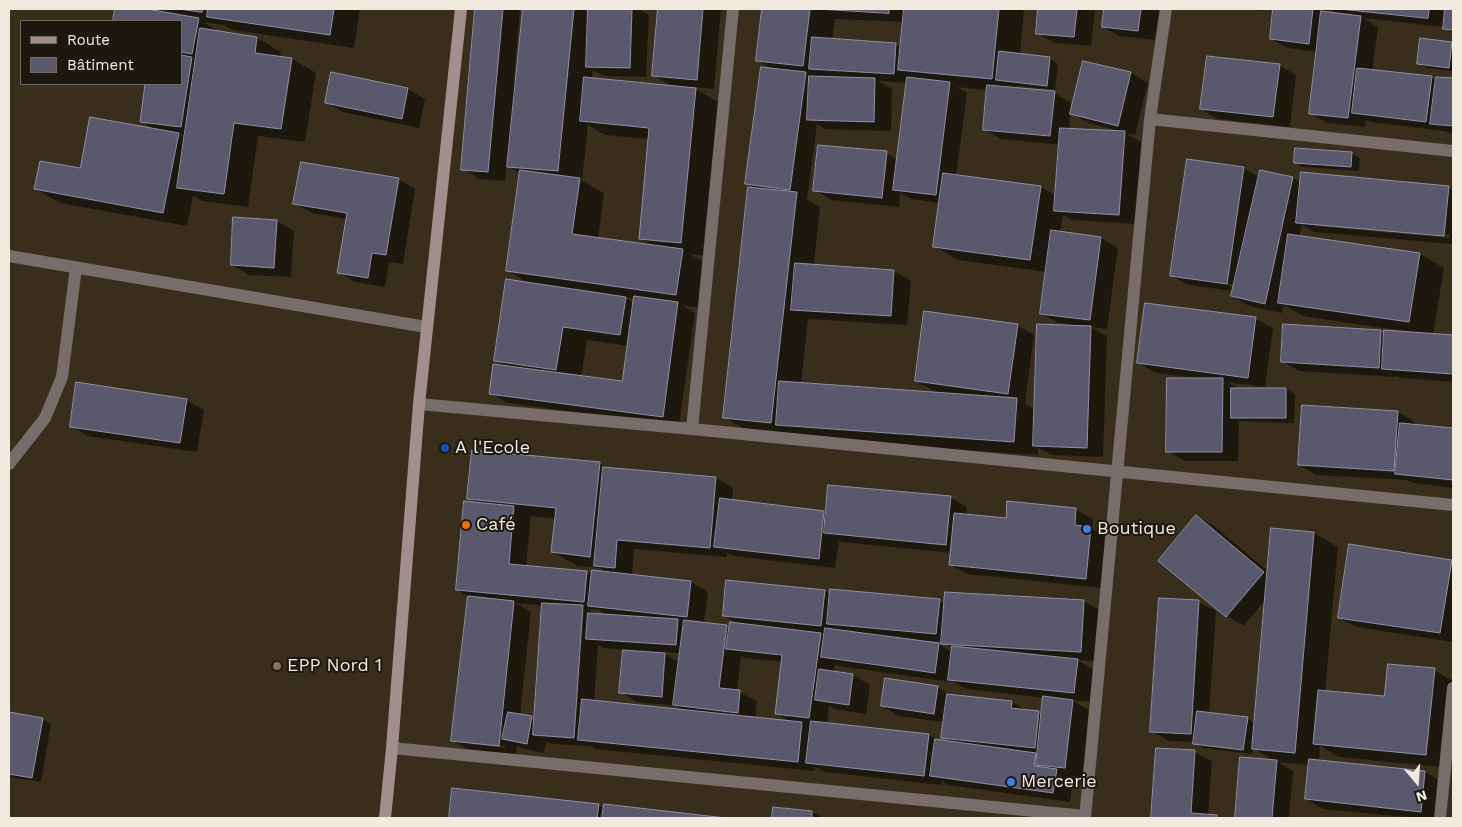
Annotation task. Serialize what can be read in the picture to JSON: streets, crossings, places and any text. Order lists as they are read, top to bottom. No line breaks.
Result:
{"places":["A l'Ecole","Café","Boutique","EPP Nord 1","Mercerie"],"legend":["Route","Bâtiment"],"north":"bottom"}
